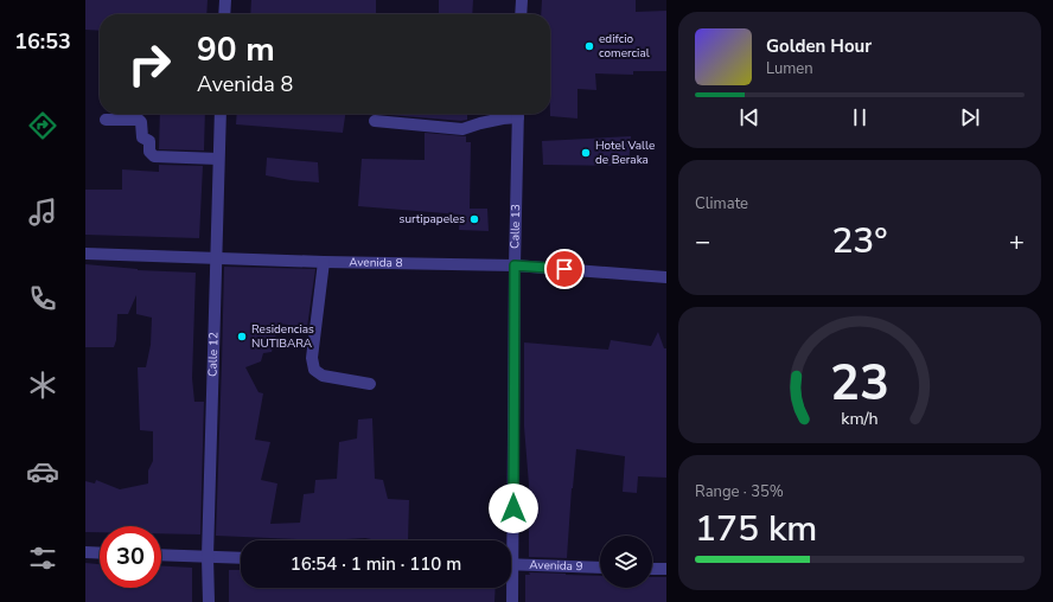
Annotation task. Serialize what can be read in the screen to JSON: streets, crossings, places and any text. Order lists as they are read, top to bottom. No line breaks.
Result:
{"streets":{"street":["Calle 13","Avenida 8","Calle 12","Avenida 9"]},"crossings":[["Calle 13","Avenida 8"],["Avenida 8","Calle 12"]],"places":["edifcio comercial","Hotel Valle de Beraka","surtipapeles","Residencias NUTIBARA"],"page":{"tabs":"16:53","turn":["90 m","Avenida 8"],"song":["Golden Hour","Lumen"],"tile":["Climate",["Range · 35%","175 km"]],"heat":["−","23°","+"],"limit":"30","trip":"16:54 · 1 min · 110 m","gauge":["23","km/h"]}}
